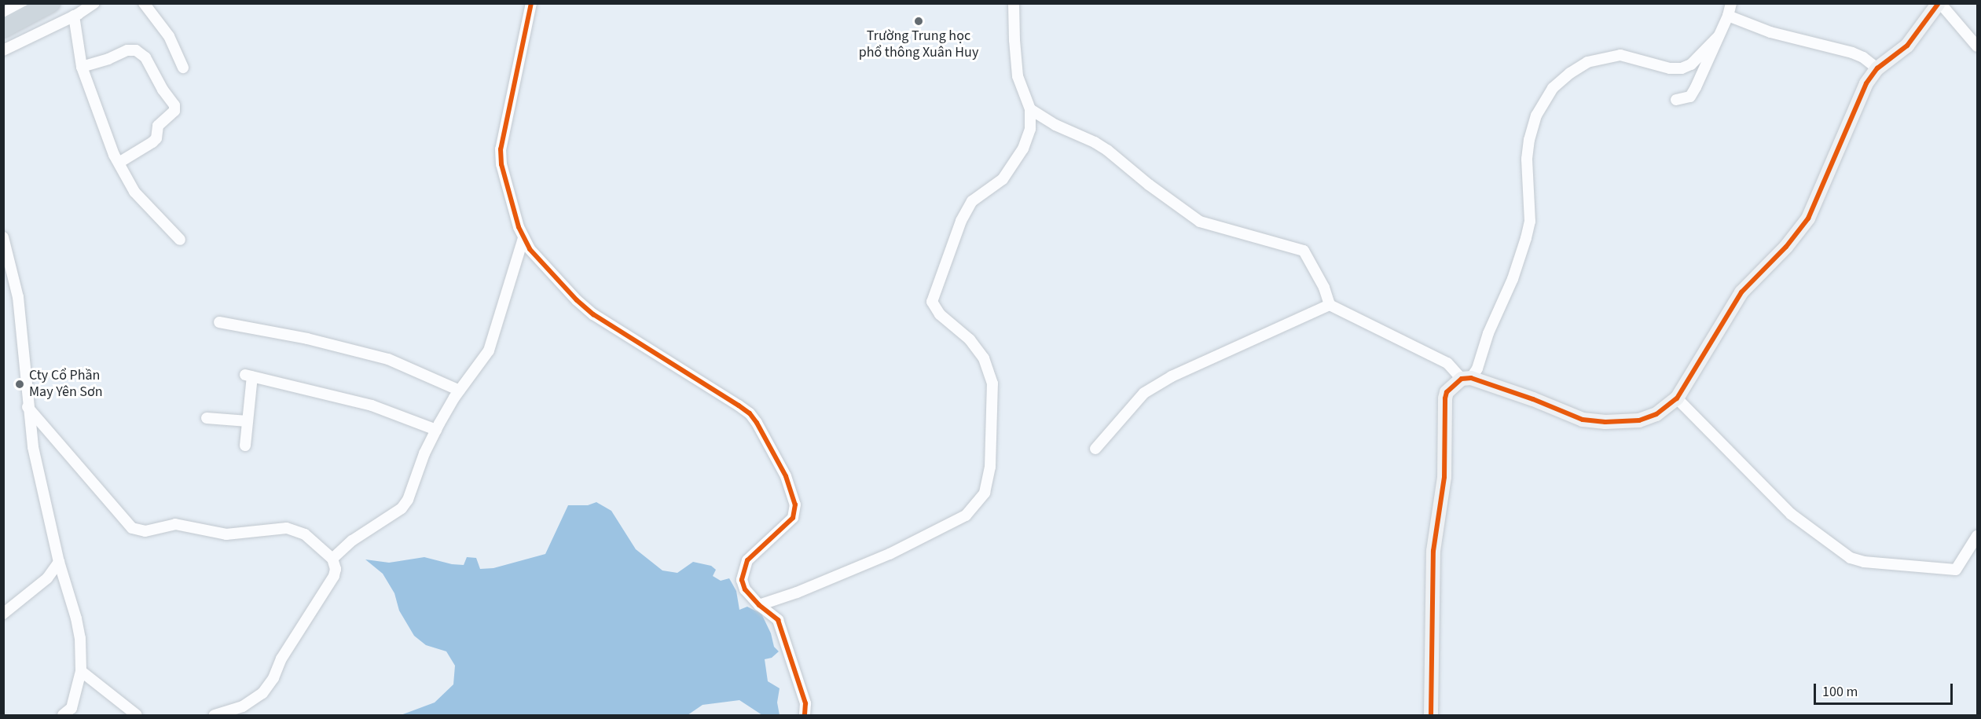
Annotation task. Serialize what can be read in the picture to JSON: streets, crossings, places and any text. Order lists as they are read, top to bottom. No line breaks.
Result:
{"places":["Trường Trung học phổ thông Xuân Huy","Cty Cổ Phần May Yên Sơn"],"scale_bar":"100 m"}
